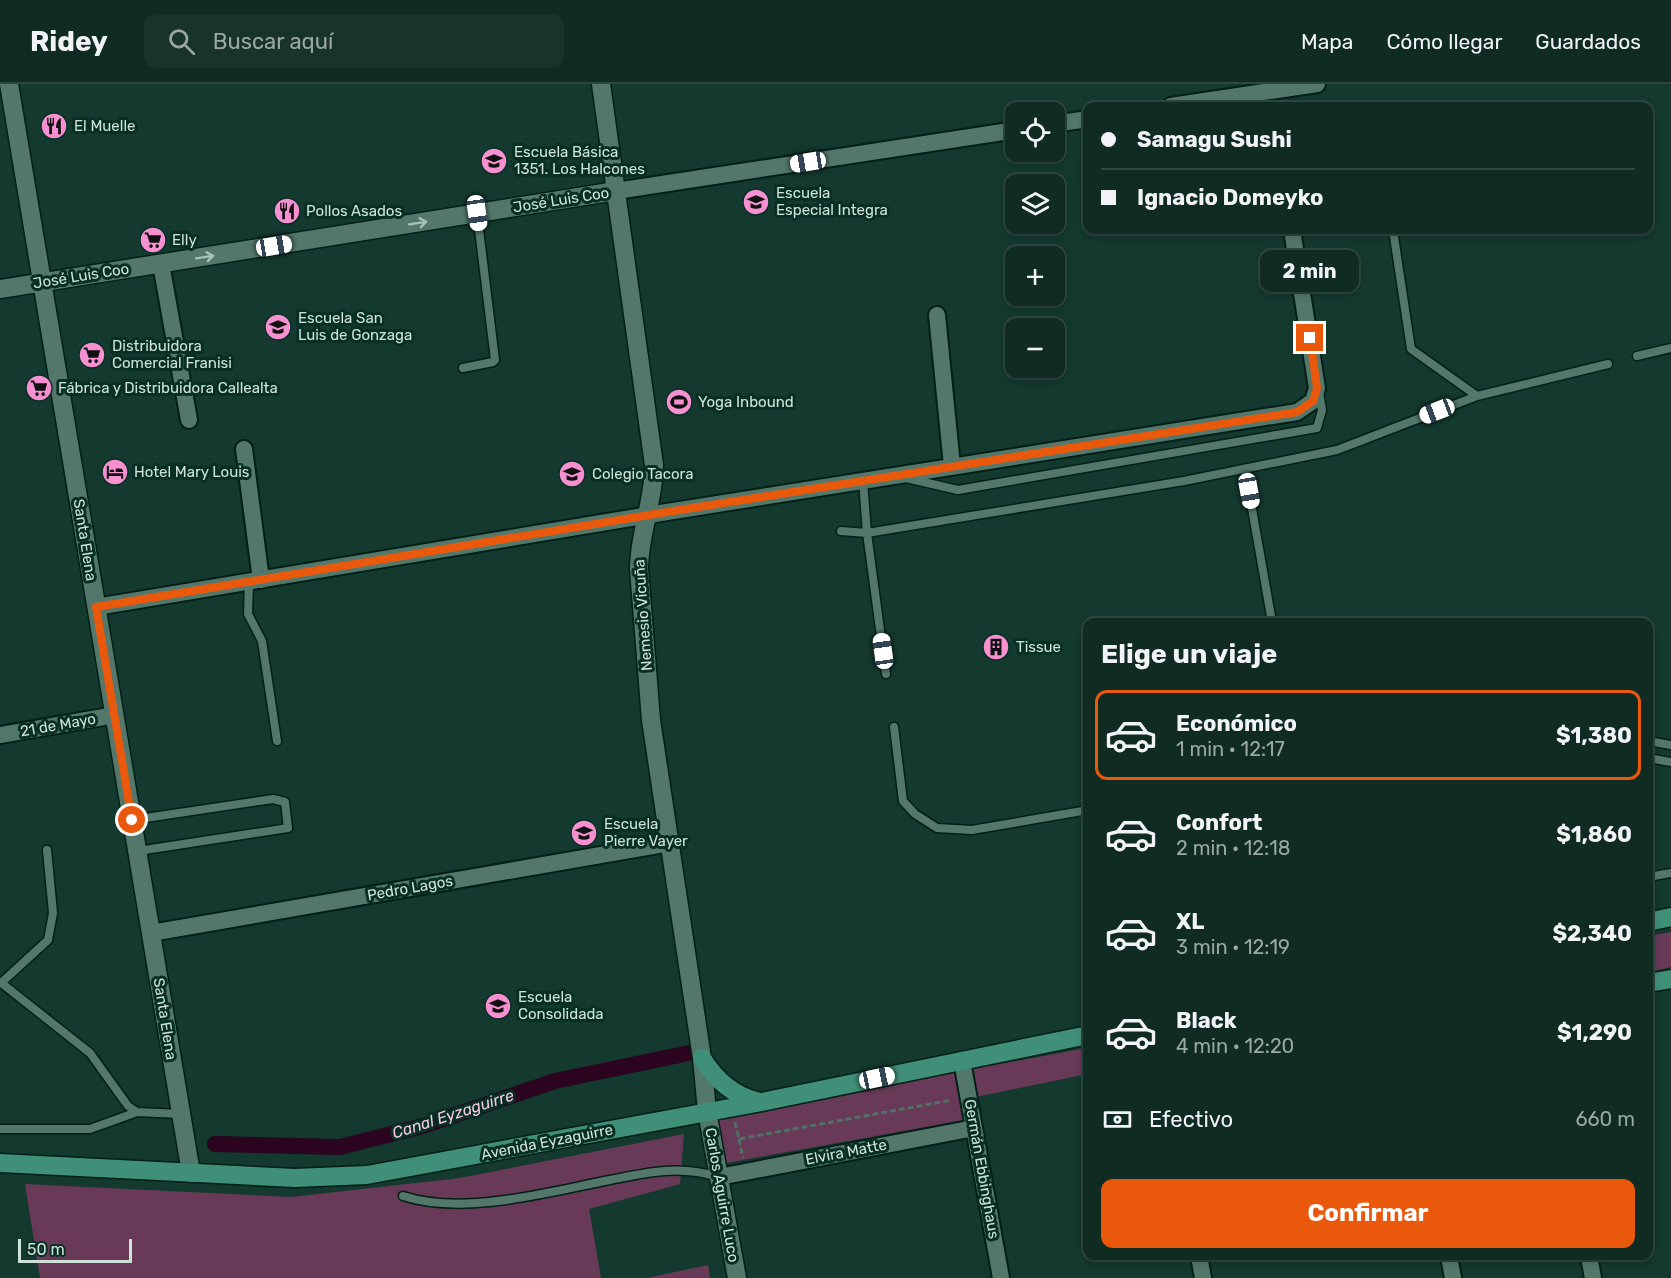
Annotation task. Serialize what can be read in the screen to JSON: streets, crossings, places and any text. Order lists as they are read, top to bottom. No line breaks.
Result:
{"streets":{"main road":["Avenida Eyzaguirre"],"street":["José Luis Coo","Santa Elena","Nemesio Vicuña","21 de Mayo","Pedro Lagos","Elvira Matte","Germán Ebbinghaus","Carlos Aguirre Luco"]},"crossings":[["José Luis Coo","Santa Elena"],["José Luis Coo","Nemesio Vicuña"],["Santa Elena","21 de Mayo"],["Santa Elena","Pedro Lagos"],["Santa Elena","Avenida Eyzaguirre"],["Nemesio Vicuña","Pedro Lagos"],["Nemesio Vicuña","Avenida Eyzaguirre"],["Nemesio Vicuña","Carlos Aguirre Luco"],["Avenida Eyzaguirre","Germán Ebbinghaus"],["Avenida Eyzaguirre","Carlos Aguirre Luco"],["Elvira Matte","Germán Ebbinghaus"],["Elvira Matte","Carlos Aguirre Luco"]],"water":["Canal Eyzaguirre"],"places":{"restaurant":["El Muelle","Pollos Asados"],"school or university":["Escuela Básica 1351. Los Halcones","Escuela Especial Integra","Escuela San Luis de Gonzaga","Colegio Tacora","Escuela Pierre Vayer","Escuela Consolidada"],"supermarket":["Elly","Distribuidora Comercial Franisi","Fábrica y Distribuidora Callealta"],"sports":["Yoga Inbound"],"hotel":["Hotel Mary Louis"],"building":["Tissue"]},"scale_bar":"50 m","page":{"header":"Ridey","search":"Buscar aquí","nav":["Mapa","Cómo llegar","Guardados"],"map_buttons":["+","−"],"banner":["Samagu Sushi","Ignacio Domeyko"],"bubble":"2 min","heading":"Elige un viaje","list":[{"name":"Económico","note":"1 min · 12:17","value":"$1,380"},{"name":"Confort","note":"2 min · 12:18","value":"$1,860"},{"name":"XL","note":"3 min · 12:19","value":"$2,340"},{"name":"Black","note":"4 min · 12:20","value":"$1,290"}],"pay":["Efectivo","660 m"],"buttons":"Confirmar","scale":"50 m"}}
